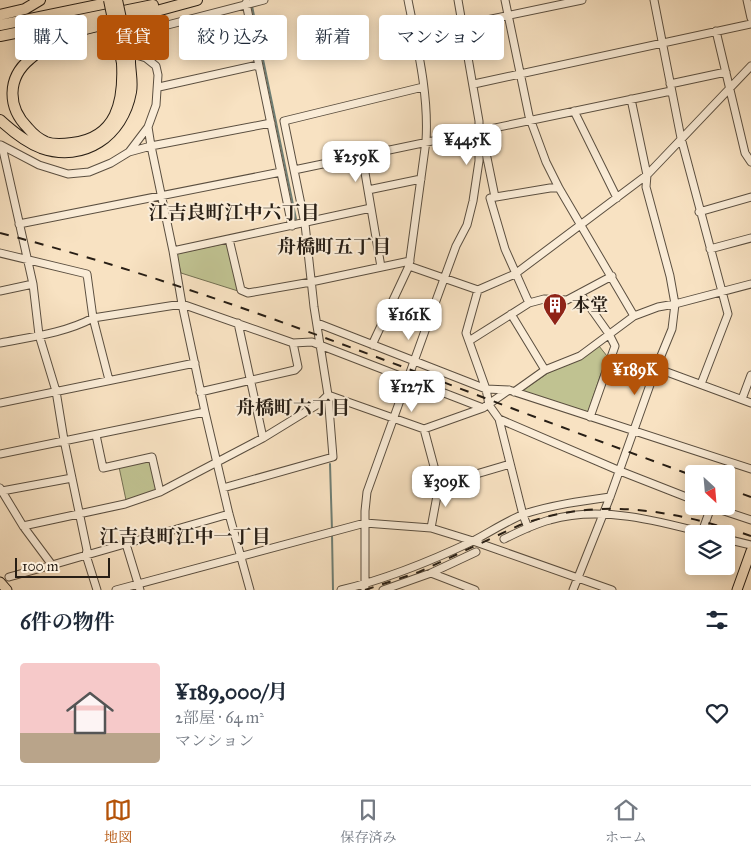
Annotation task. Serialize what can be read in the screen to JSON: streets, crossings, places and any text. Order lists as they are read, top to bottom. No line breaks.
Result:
{"districts":["江吉良町江中六丁目","舟橋町五丁目","舟橋町六丁目","江吉良町江中一丁目"],"places":{"building":["本堂"]},"scale_bar":"100 m","north":"bottom right","page":{"chip":["購入","賃貸","絞り込み","新着","マンション"],"price":["¥445K","¥259K","¥161K","¥189K","¥127K","¥309K"],"scale":"100 m","heading":"6件の物件","list":[{"name":"¥189,000/月","note":"2部屋 · 64 m² · マンション"}],"tabs":["地図","保存済み","ホーム"]}}
